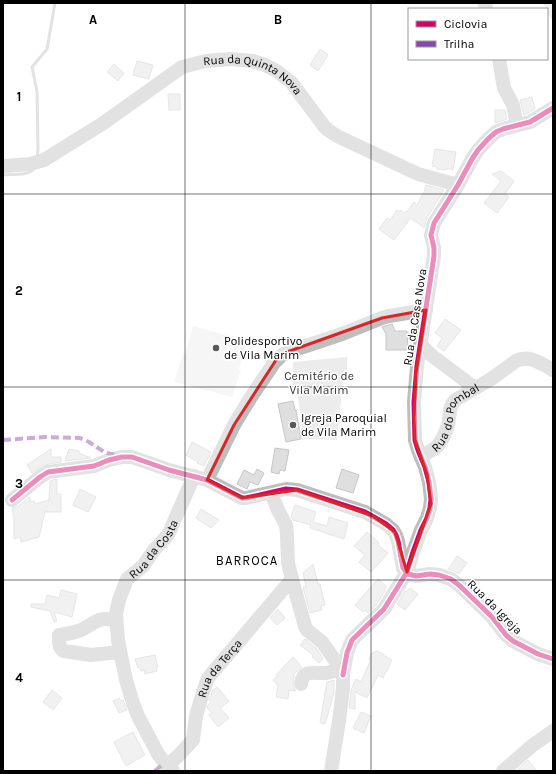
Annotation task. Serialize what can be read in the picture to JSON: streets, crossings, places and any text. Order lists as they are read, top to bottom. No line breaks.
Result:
{"streets":{"street":["Rua da Quinta Nova","Rua da Casa Nova","Rua do Pombal","Rua da Costa","Rua da Igreja","Rua da Terça"]},"crossings":[["Rua da Quinta Nova","Rua da Casa Nova"],["Rua da Casa Nova","Rua do Pombal"],["Rua da Casa Nova","Rua da Costa"],["Rua do Pombal","Rua da Igreja"],["Rua da Costa","Rua da Terça"]],"districts":["BARROCA"],"parks":["Cemitério de Vila Marim"],"places":["Polidesportivo de Vila Marim","Igreja Paroquial de Vila Marim"],"legend":["Ciclovia","Trilha"],"grid":{"columns":["A","B"],"rows":["1","2","3","4"]}}
